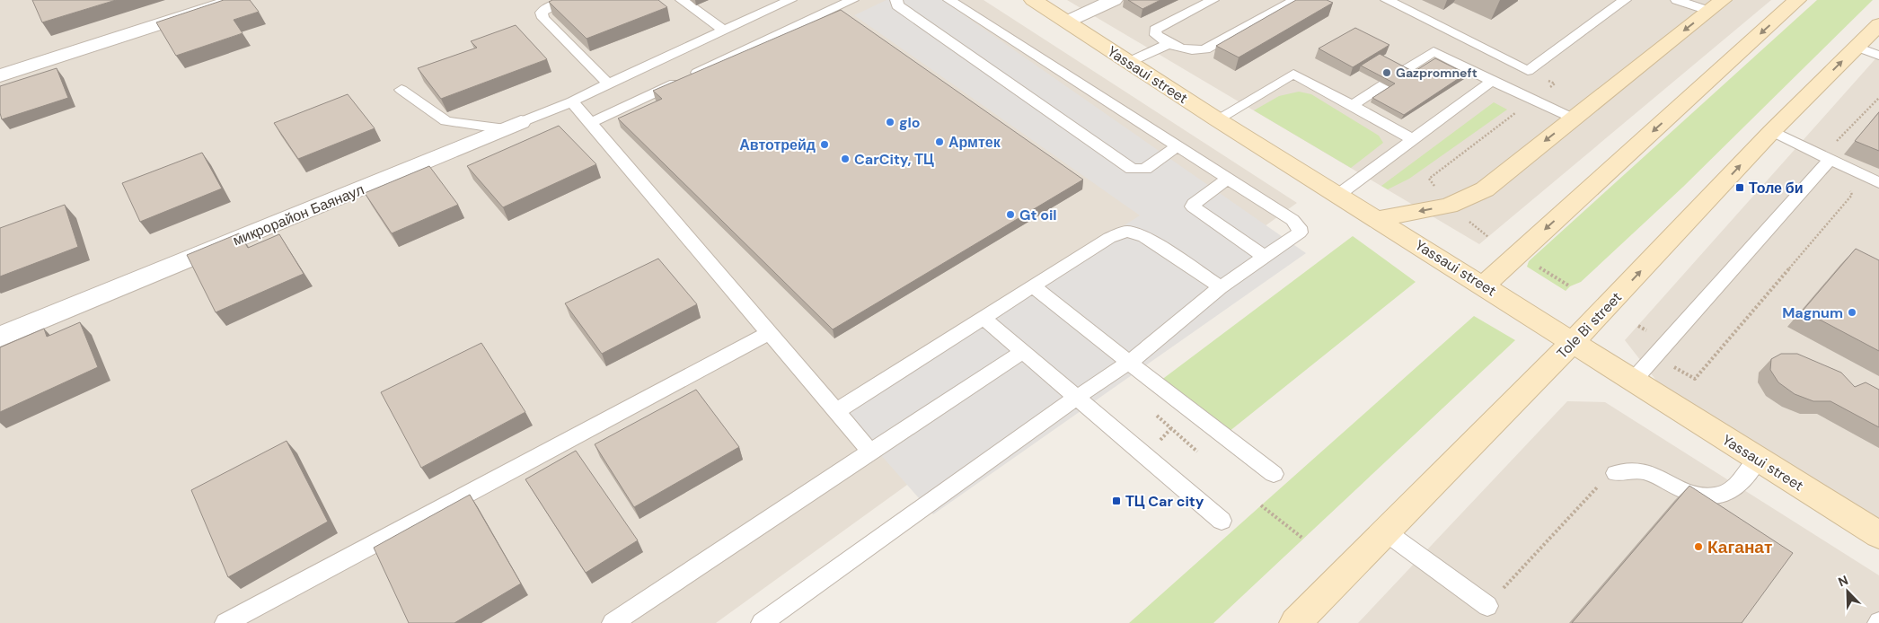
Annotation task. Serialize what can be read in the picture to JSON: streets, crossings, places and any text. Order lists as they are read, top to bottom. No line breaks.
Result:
{"streets":{"main road":["Yassaui street","Tole Bi street"],"street":["микрорайон Баянаул"]},"crossings":[["Yassaui street","Tole Bi street"]],"places":{"other":["Gazpromneft","glo","Армтек","Автотрейд","CarCity, ТЦ","Gt oil","Magnum","Каганат"],"transit":["Толе би","ТЦ Car city"]},"north":"top left"}
